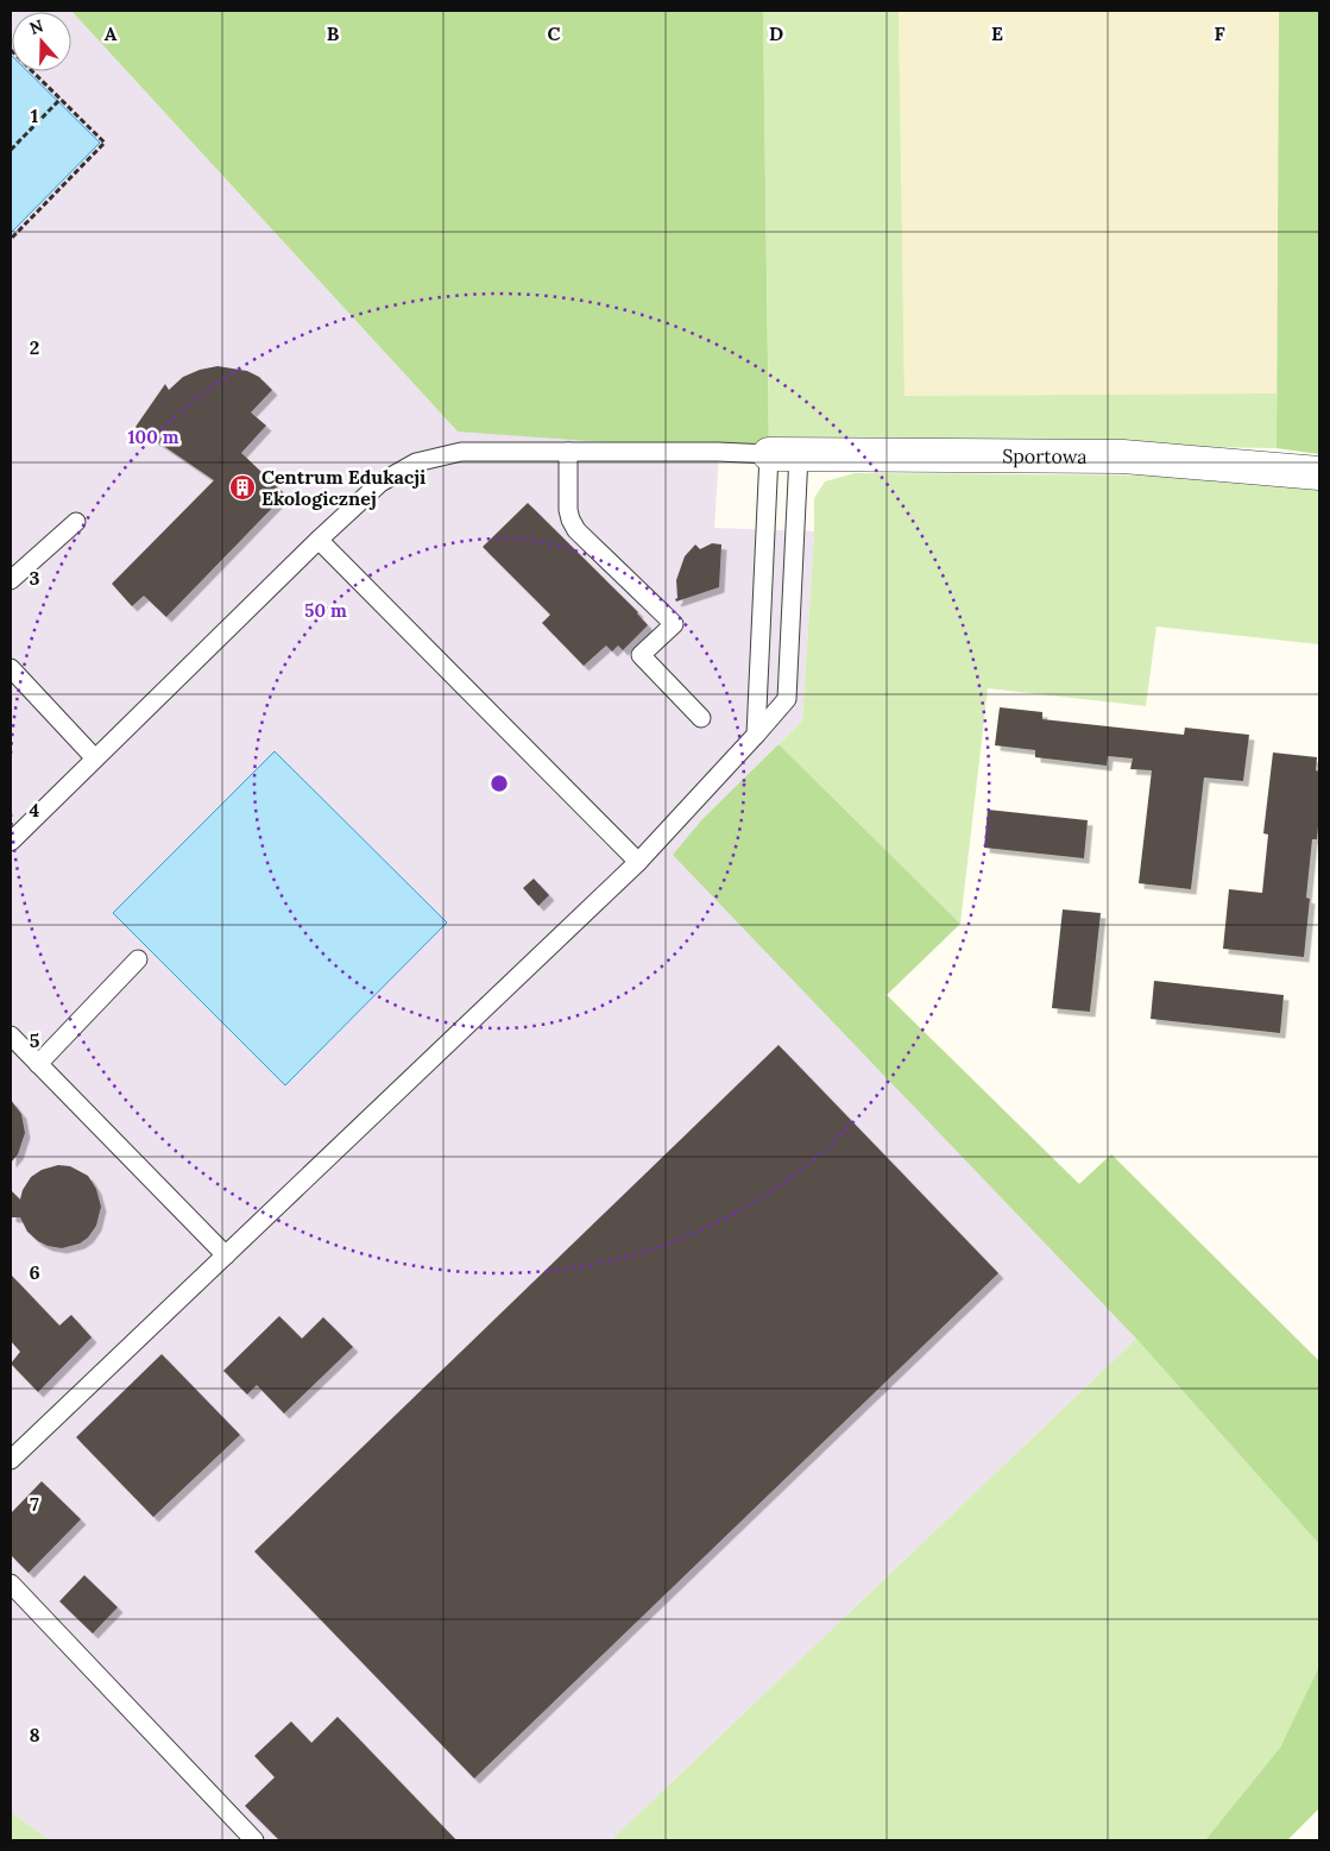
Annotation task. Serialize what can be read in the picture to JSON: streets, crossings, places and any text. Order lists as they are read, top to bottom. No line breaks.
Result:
{"streets":{"street":["Sportowa"]},"places":{"building":["Centrum Edukacji Ekologicznej"]},"north":"top","grid":{"columns":["A","B","C","D","E","F"],"rows":["1","2","3","4","5","6","7","8"]},"rings":["100 m","50 m"]}
